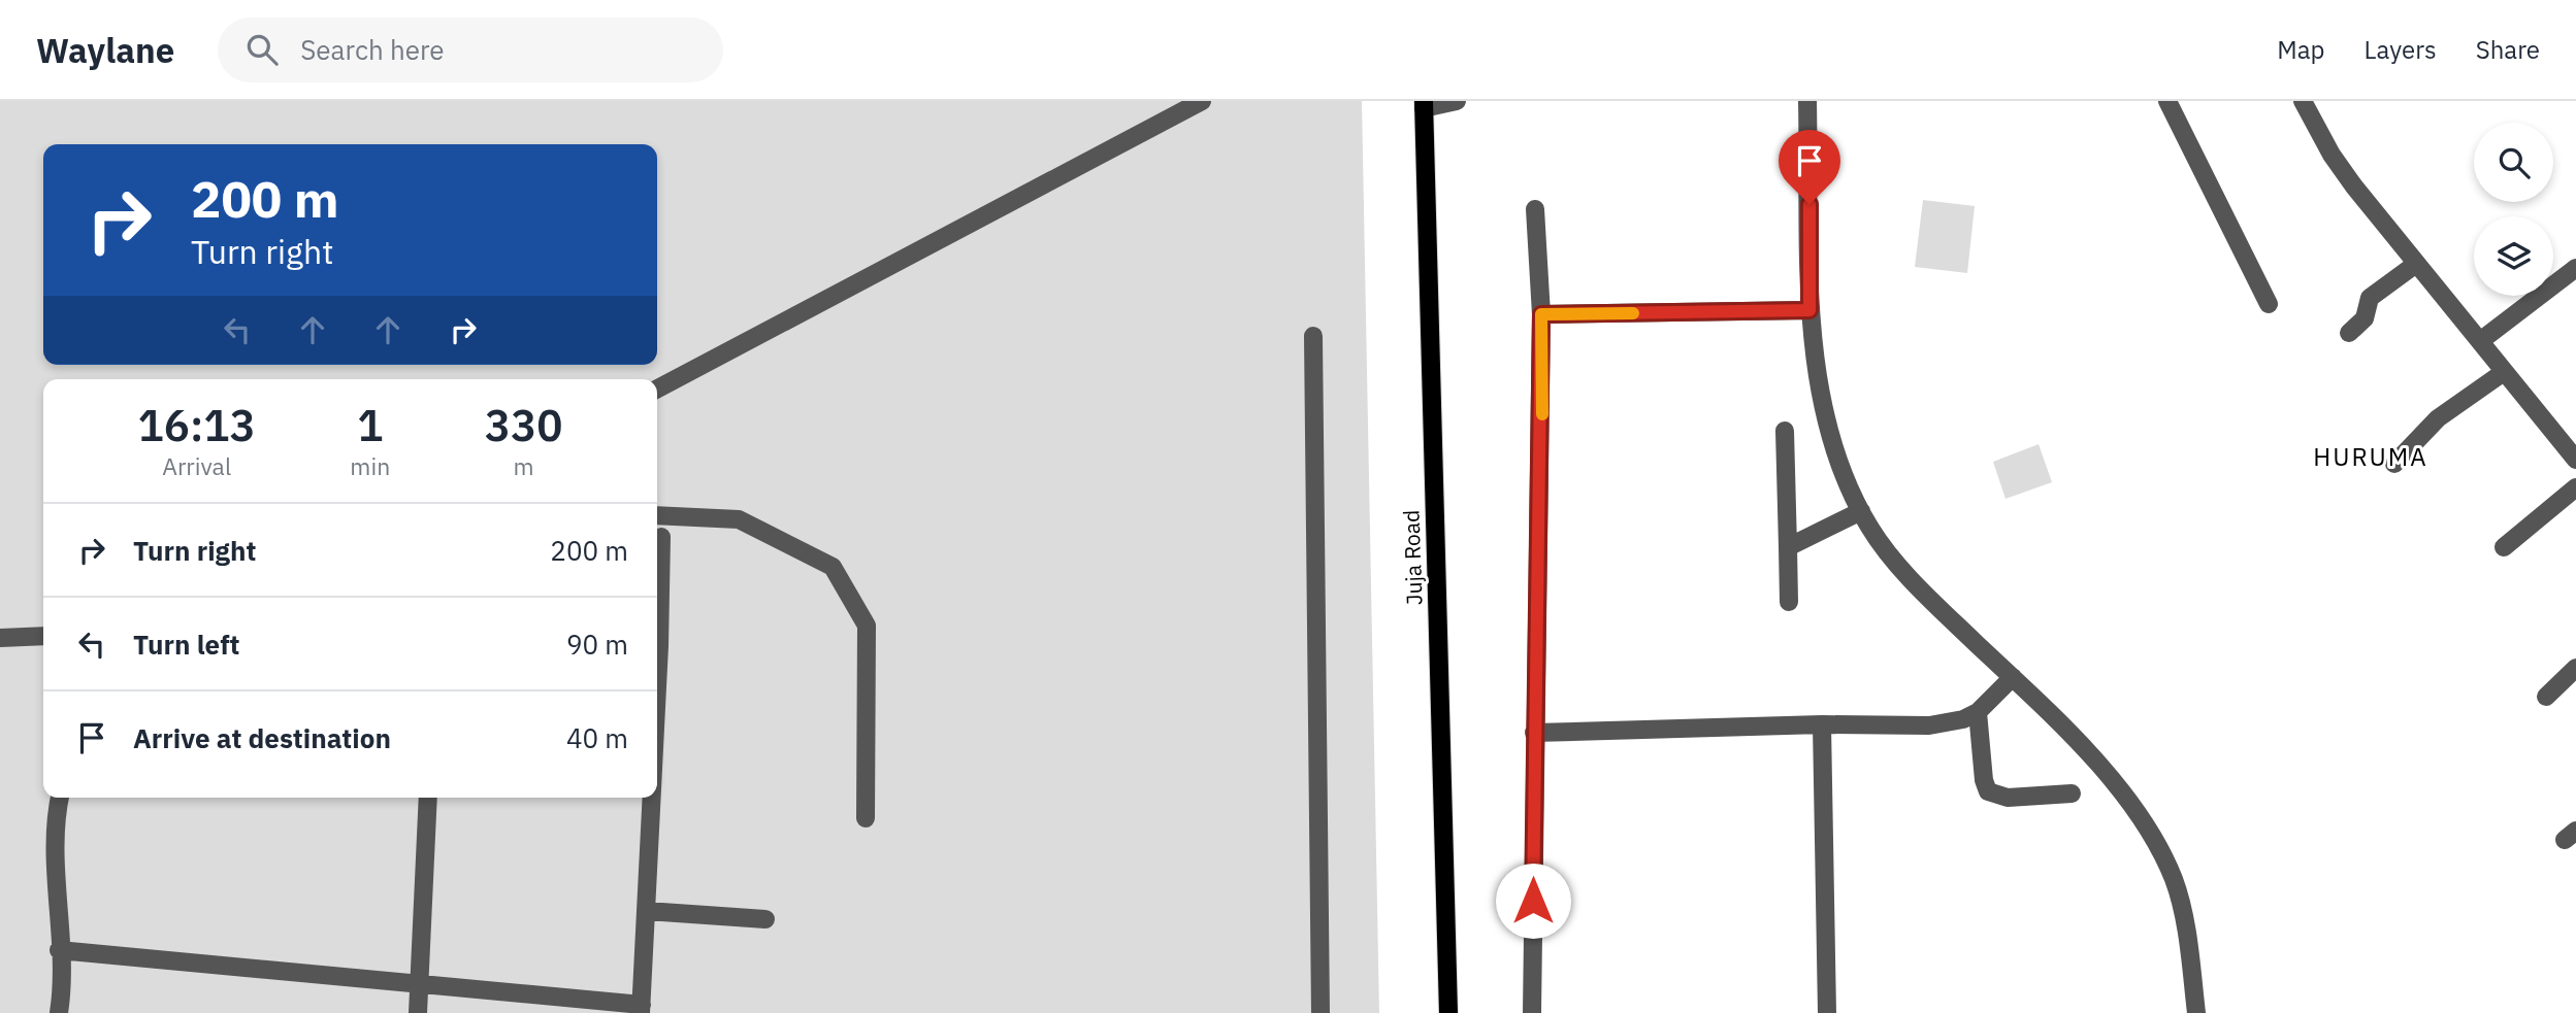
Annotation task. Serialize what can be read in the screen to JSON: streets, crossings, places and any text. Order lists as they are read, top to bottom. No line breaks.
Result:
{"streets":{"main road":["Juja Road"]},"districts":["HURUMA"],"page":{"header":"Waylane","search":"Search here","nav":["Map","Layers","Share"],"turn":["200 m","Turn right"],"eta":["16:13","Arrival","1","min","330","m"],"list":[{"name":"Turn right","value":"200 m"},{"name":"Turn left","value":"90 m"},{"name":"Arrive at destination","value":"40 m"}]}}
